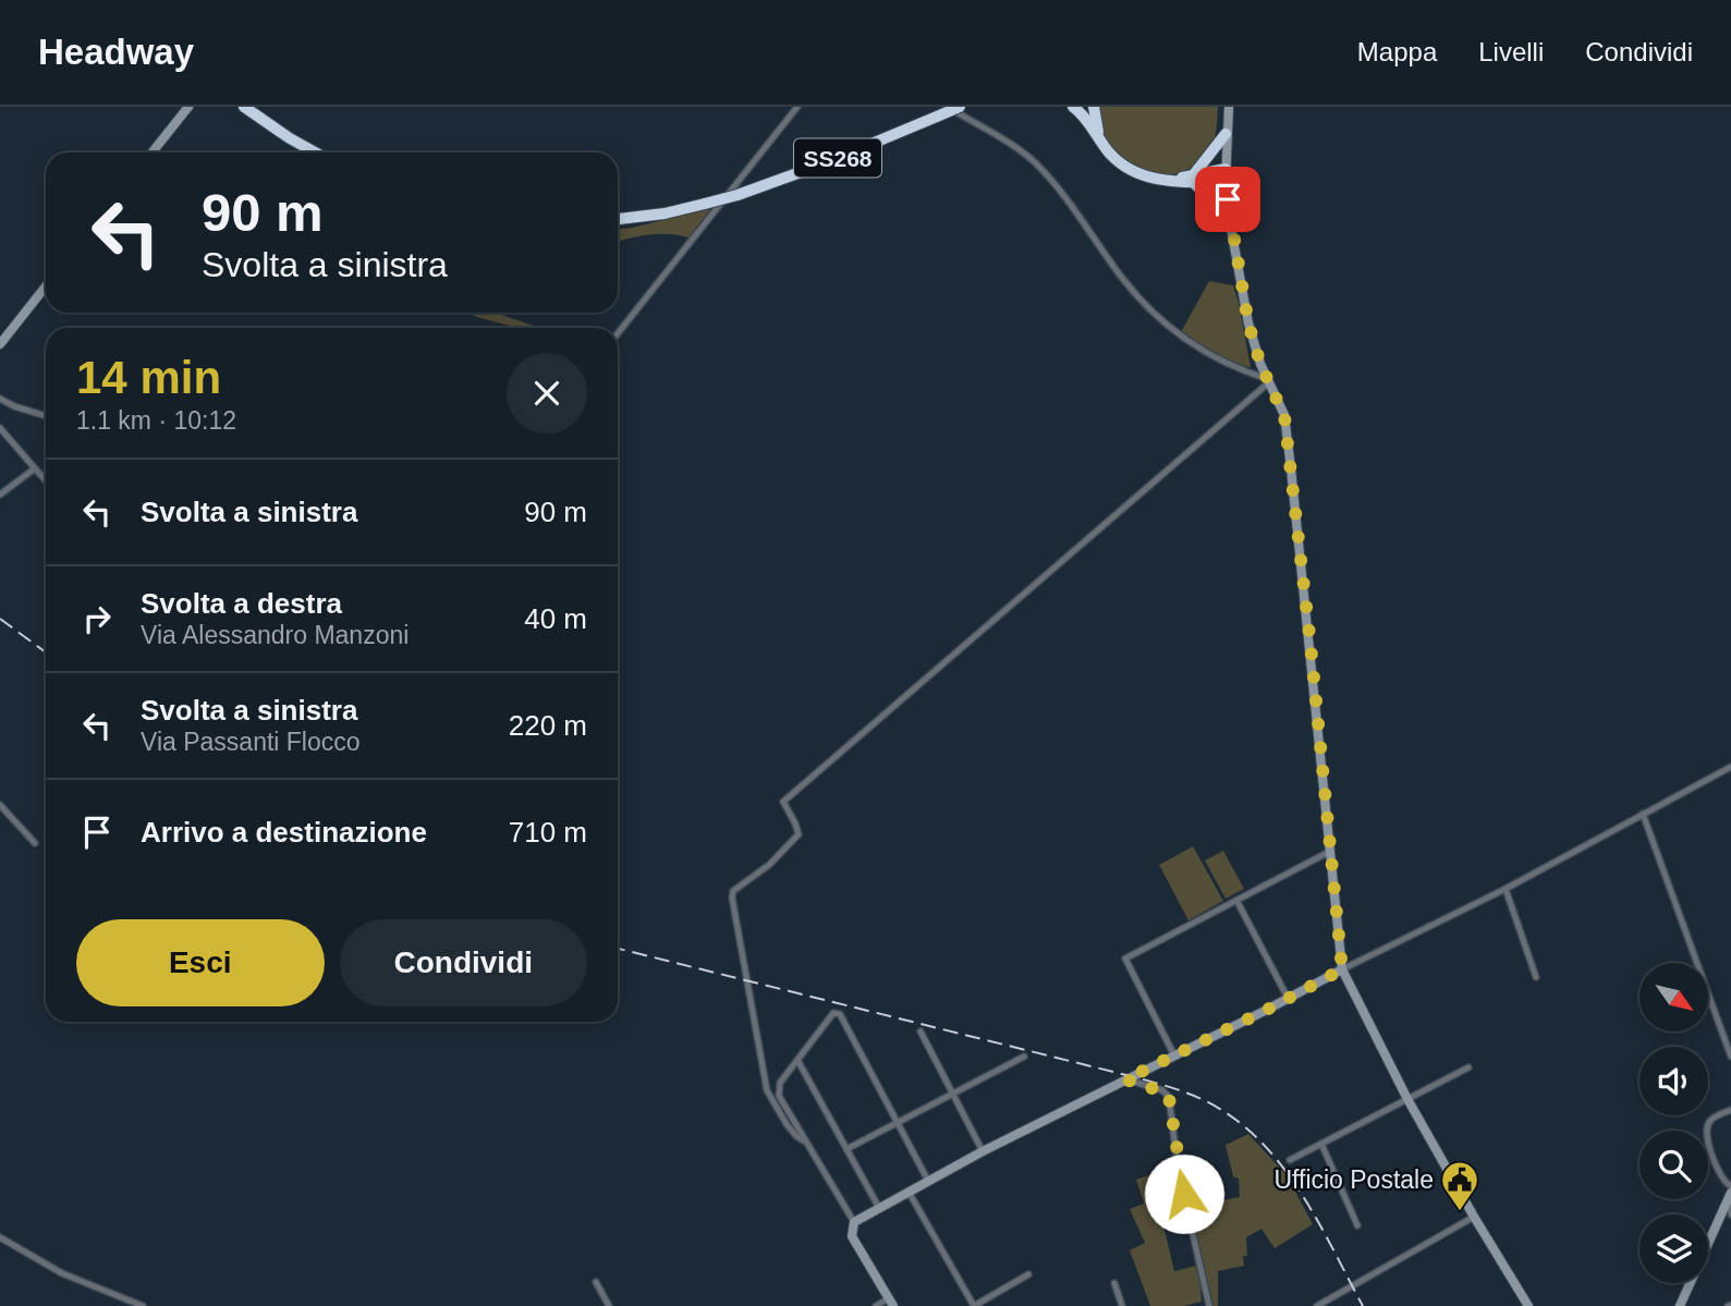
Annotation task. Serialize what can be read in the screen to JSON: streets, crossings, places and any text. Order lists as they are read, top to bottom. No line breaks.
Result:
{"streets":{"highway":["SS268"]},"places":{"public building":["Ufficio Postale"]},"north":"bottom right","page":{"header":"Headway","nav":["Mappa","Livelli","Condividi"],"turn":["90 m","Svolta a sinistra"],"heading":["14 min","1.1 km · 10:12"],"list":[{"name":"Svolta a sinistra","value":"90 m"},{"name":"Svolta a destra","note":"Via Alessandro Manzoni","value":"40 m"},{"name":"Svolta a sinistra","note":"Via Passanti Flocco","value":"220 m"},{"name":"Arrivo a destinazione","value":"710 m"}],"buttons":["Esci","Condividi"]}}
